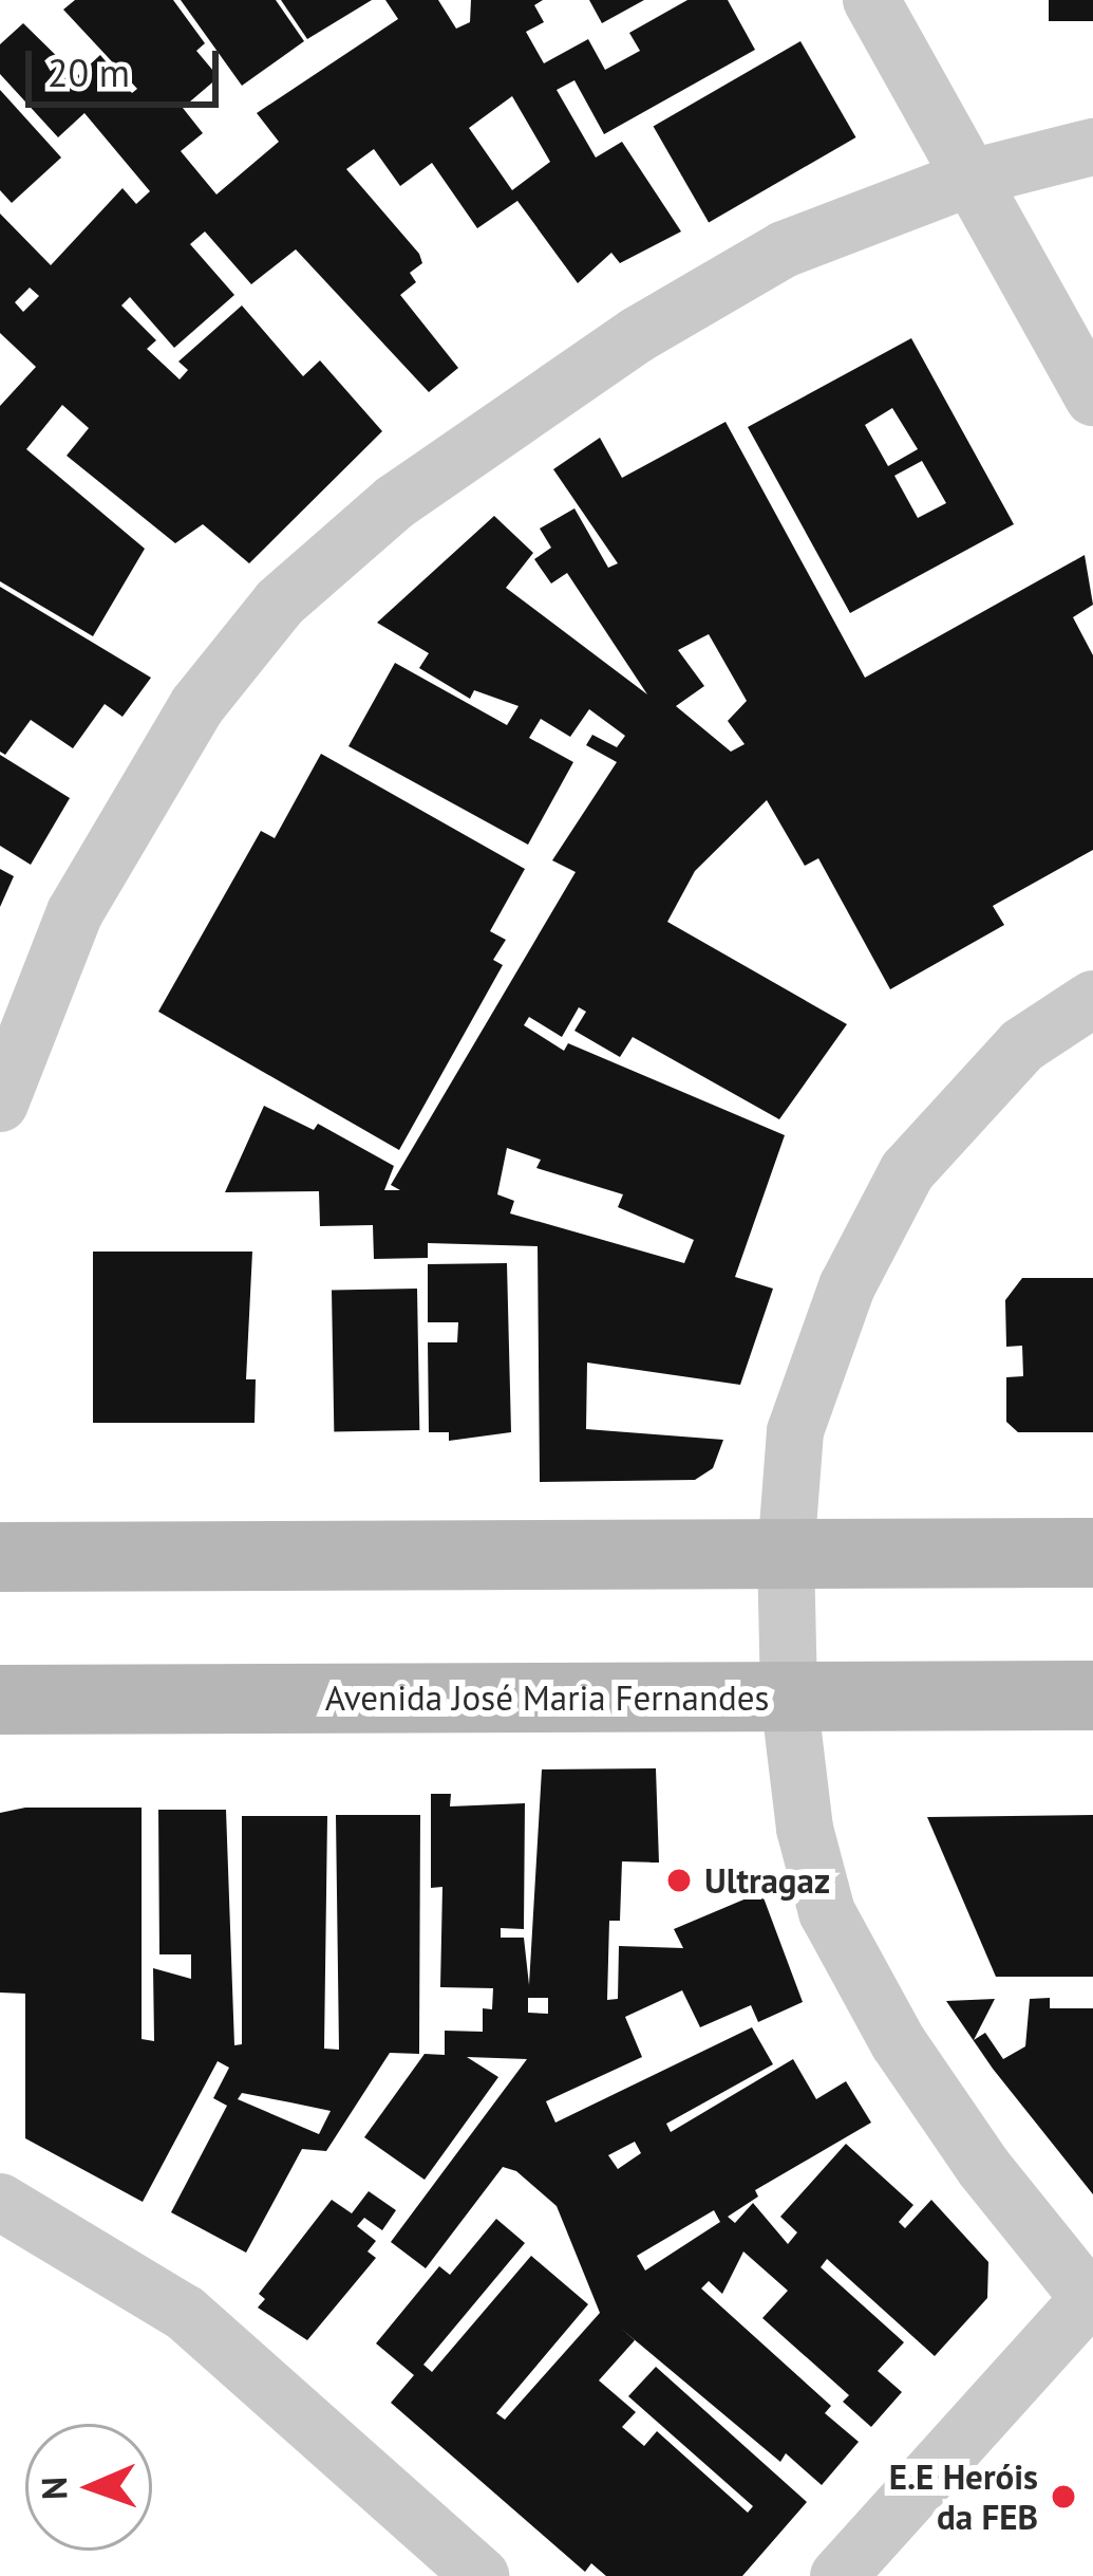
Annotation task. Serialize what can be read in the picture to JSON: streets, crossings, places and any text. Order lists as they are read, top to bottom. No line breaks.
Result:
{"streets":{"main road":["Avenida José Maria Fernandes"]},"places":["Ultragaz","E.E Heróis da FEB"],"scale_bar":"20 m","north":"left"}
